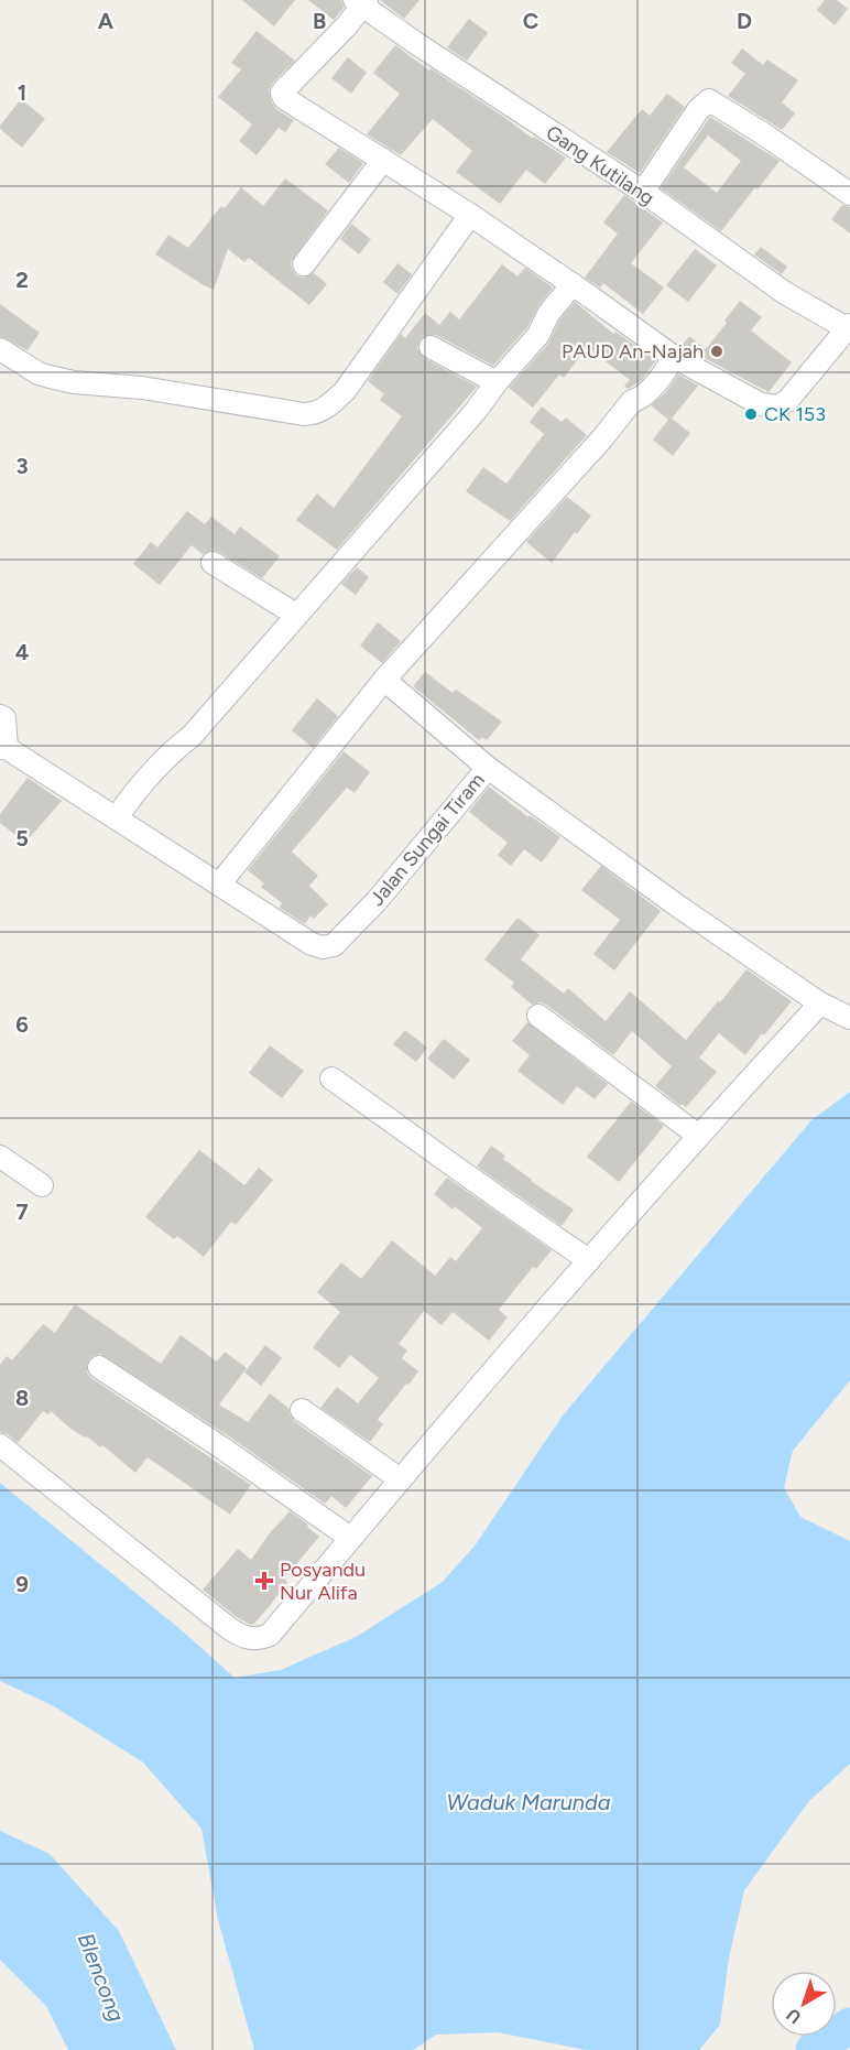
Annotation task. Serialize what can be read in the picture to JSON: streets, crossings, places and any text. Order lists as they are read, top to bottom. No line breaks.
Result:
{"streets":{"street":["Gang Kutilang","Jalan Sungai Tiram"]},"water":["Waduk Marunda","Blencong"],"places":{"other":["PAUD An-Najah","CK 153"],"health":["Posyandu Nur Alifa"]},"north":"bottom left","grid":{"columns":["A","B","C","D"],"rows":["1","2","3","4","5","6","7","8","9"]}}
